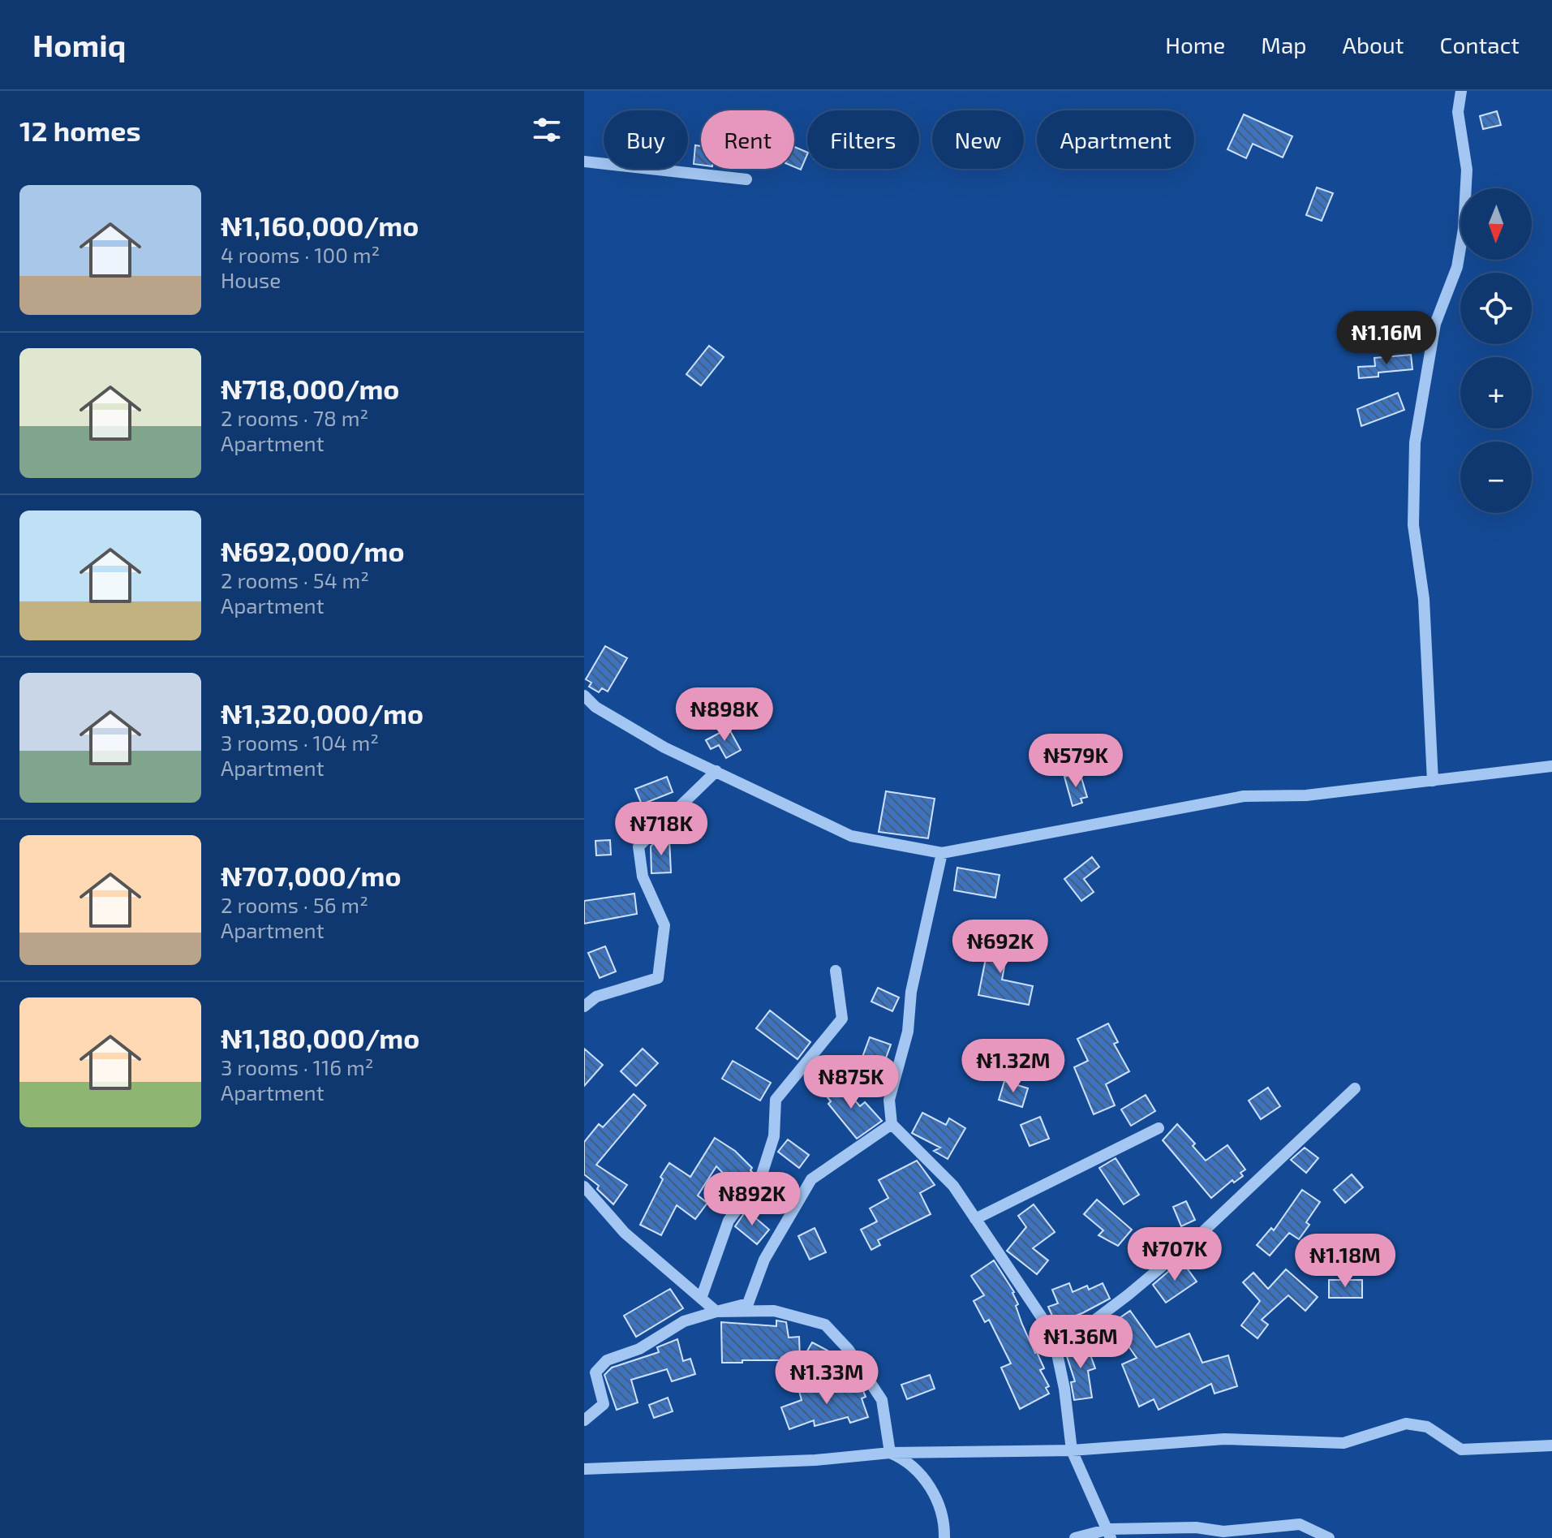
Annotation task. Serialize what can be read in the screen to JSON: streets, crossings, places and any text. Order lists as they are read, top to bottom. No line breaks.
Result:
{"north":"bottom","page":{"header":"Homiq","nav":["Home","Map","About","Contact"],"heading":"12 homes","chip":["Buy","Rent","Filters","New","Apartment"],"list":[{"name":"₦1,160,000/mo","note":"4 rooms · 100 m² · House"},{"name":"₦718,000/mo","note":"2 rooms · 78 m² · Apartment"},{"name":"₦692,000/mo","note":"2 rooms · 54 m² · Apartment"},{"name":"₦1,320,000/mo","note":"3 rooms · 104 m² · Apartment"},{"name":"₦707,000/mo","note":"2 rooms · 56 m² · Apartment"},{"name":"₦1,180,000/mo","note":"3 rooms · 116 m² · Apartment"}],"map_buttons":["+","−"],"price":["₦1.16M","₦898K","₦579K","₦718K","₦692K","₦1.32M","₦875K","₦892K","₦707K","₦1.18M","₦1.36M","₦1.33M"]}}
